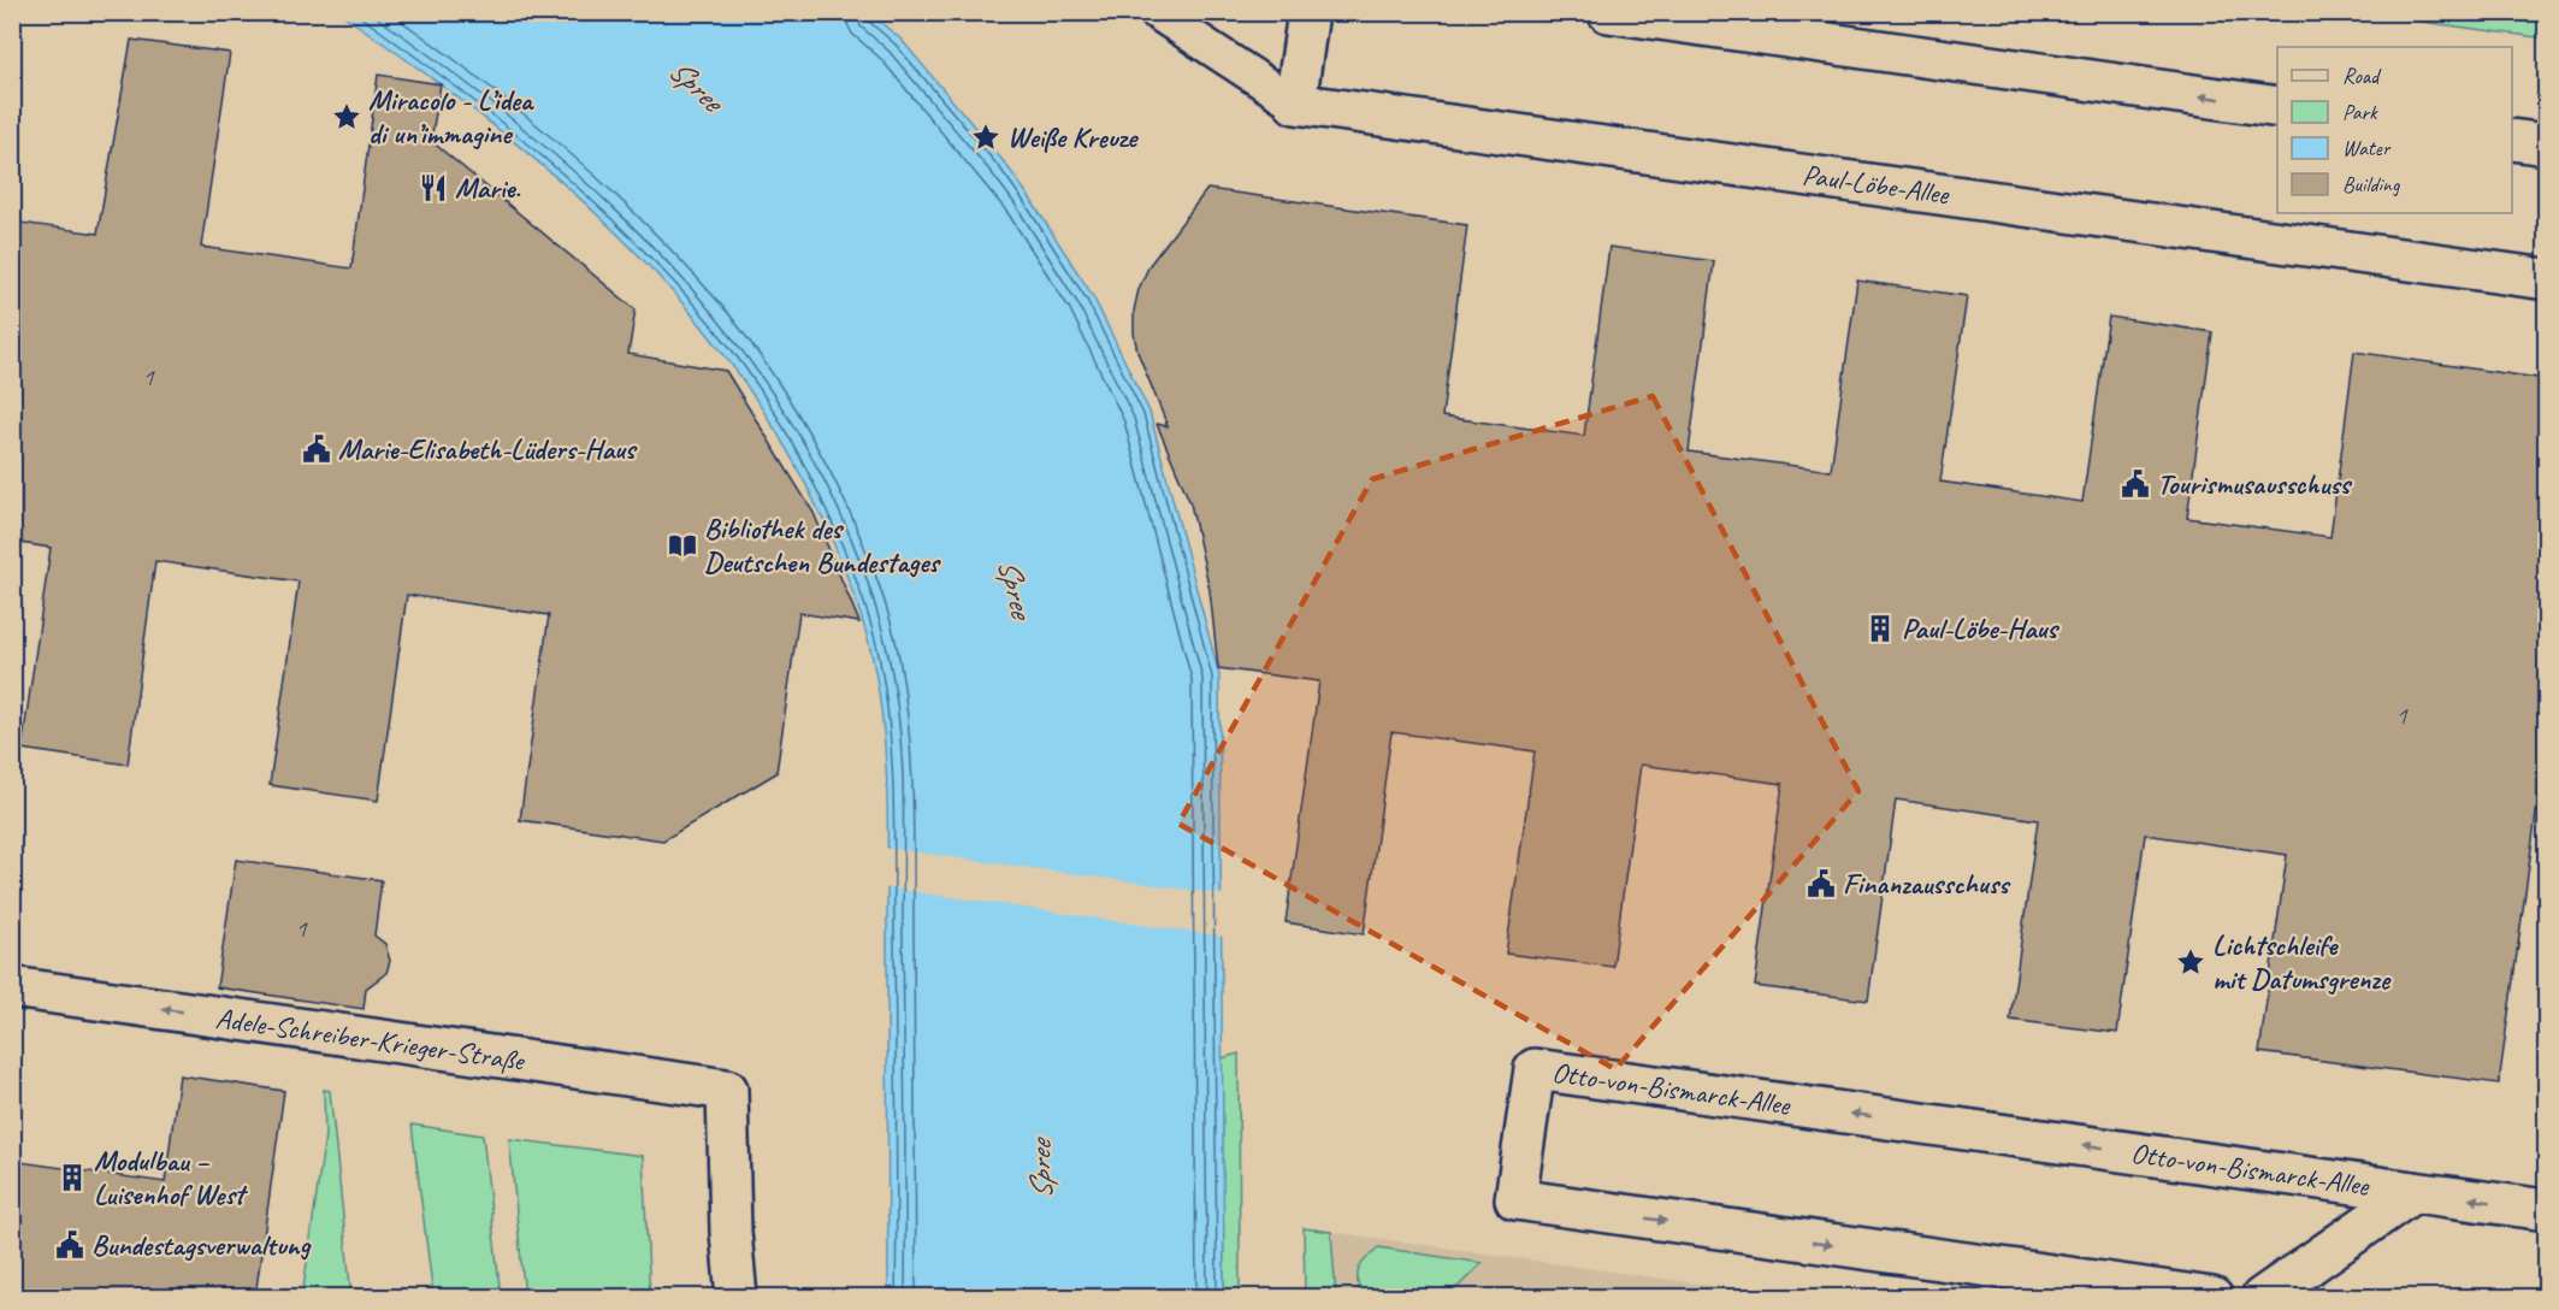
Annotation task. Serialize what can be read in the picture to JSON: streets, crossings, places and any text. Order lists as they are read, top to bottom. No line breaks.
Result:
{"streets":{"street":["Paul-Löbe-Allee","Adele-Schreiber-Krieger-Straße","Otto-von-Bismarck-Allee"]},"one_way":["Adele-Schreiber-Krieger-Straße"],"water":["Spree"],"places":{"place":["Miracolo - L’idea di un’immagine","Weiße Kreuze","Lichtschleife mit Datumsgrenze"],"restaurant":["Marie."],"public building":["Marie-Elisabeth-Lüders-Haus","Tourismusausschuss","Finanzausschuss","Bundestagsverwaltung"],"library":["Bibliothek des Deutschen Bundestages"],"building":["Paul-Löbe-Haus","Modulbau – Luisenhof West"]},"house_numbers":["1","1","1"],"legend":["Road","Park","Water","Building"]}
